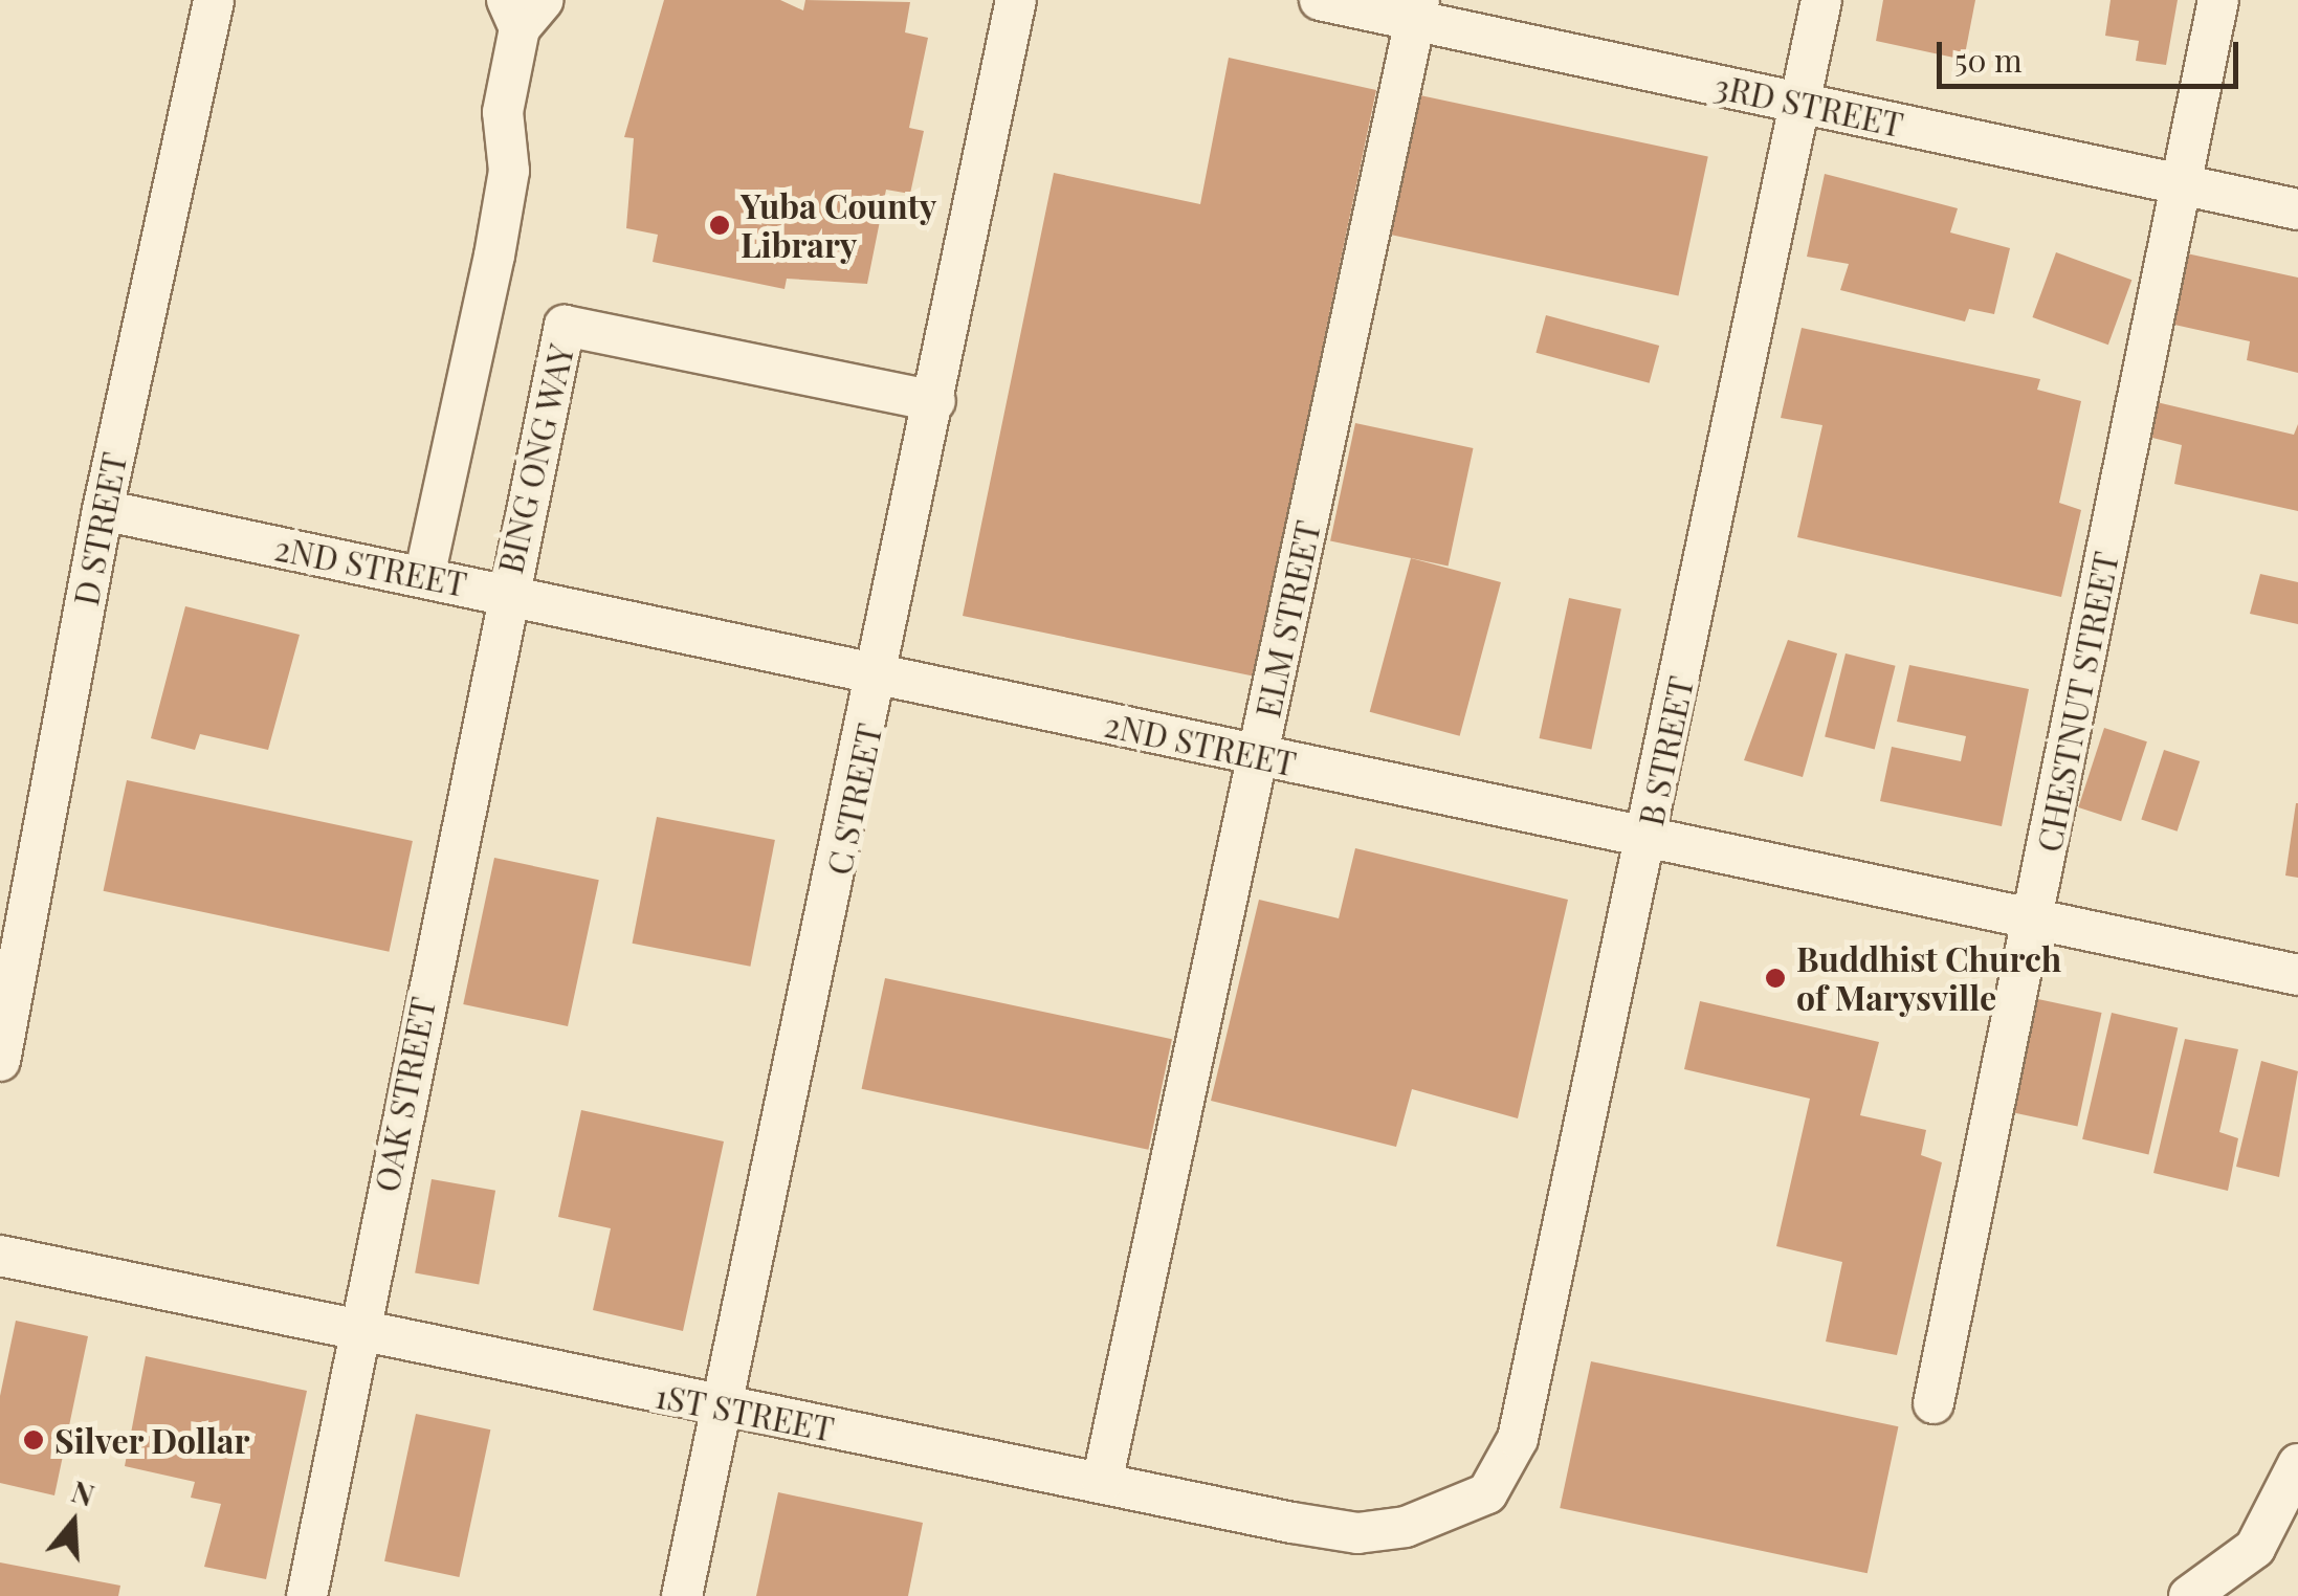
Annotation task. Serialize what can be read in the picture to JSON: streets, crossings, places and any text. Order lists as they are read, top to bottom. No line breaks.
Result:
{"streets":{"street":["3RD STREET","BING ONG WAY","D STREET","2ND STREET","ELM STREET","CHESTNUT STREET","B STREET","C STREET","OAK STREET","1ST STREET"]},"crossings":[["3RD STREET","ELM STREET"],["3RD STREET","CHESTNUT STREET"],["3RD STREET","B STREET"],["BING ONG WAY","2ND STREET"],["BING ONG WAY","C STREET"],["BING ONG WAY","OAK STREET"],["D STREET","2ND STREET"],["2ND STREET","ELM STREET"],["2ND STREET","CHESTNUT STREET"],["2ND STREET","B STREET"],["2ND STREET","C STREET"],["2ND STREET","OAK STREET"],["ELM STREET","1ST STREET"],["B STREET","1ST STREET"],["C STREET","1ST STREET"],["OAK STREET","1ST STREET"]],"places":["Yuba County Library","Buddhist Church of Marysville","Silver Dollar"],"scale_bar":"50 m","north":"top"}
